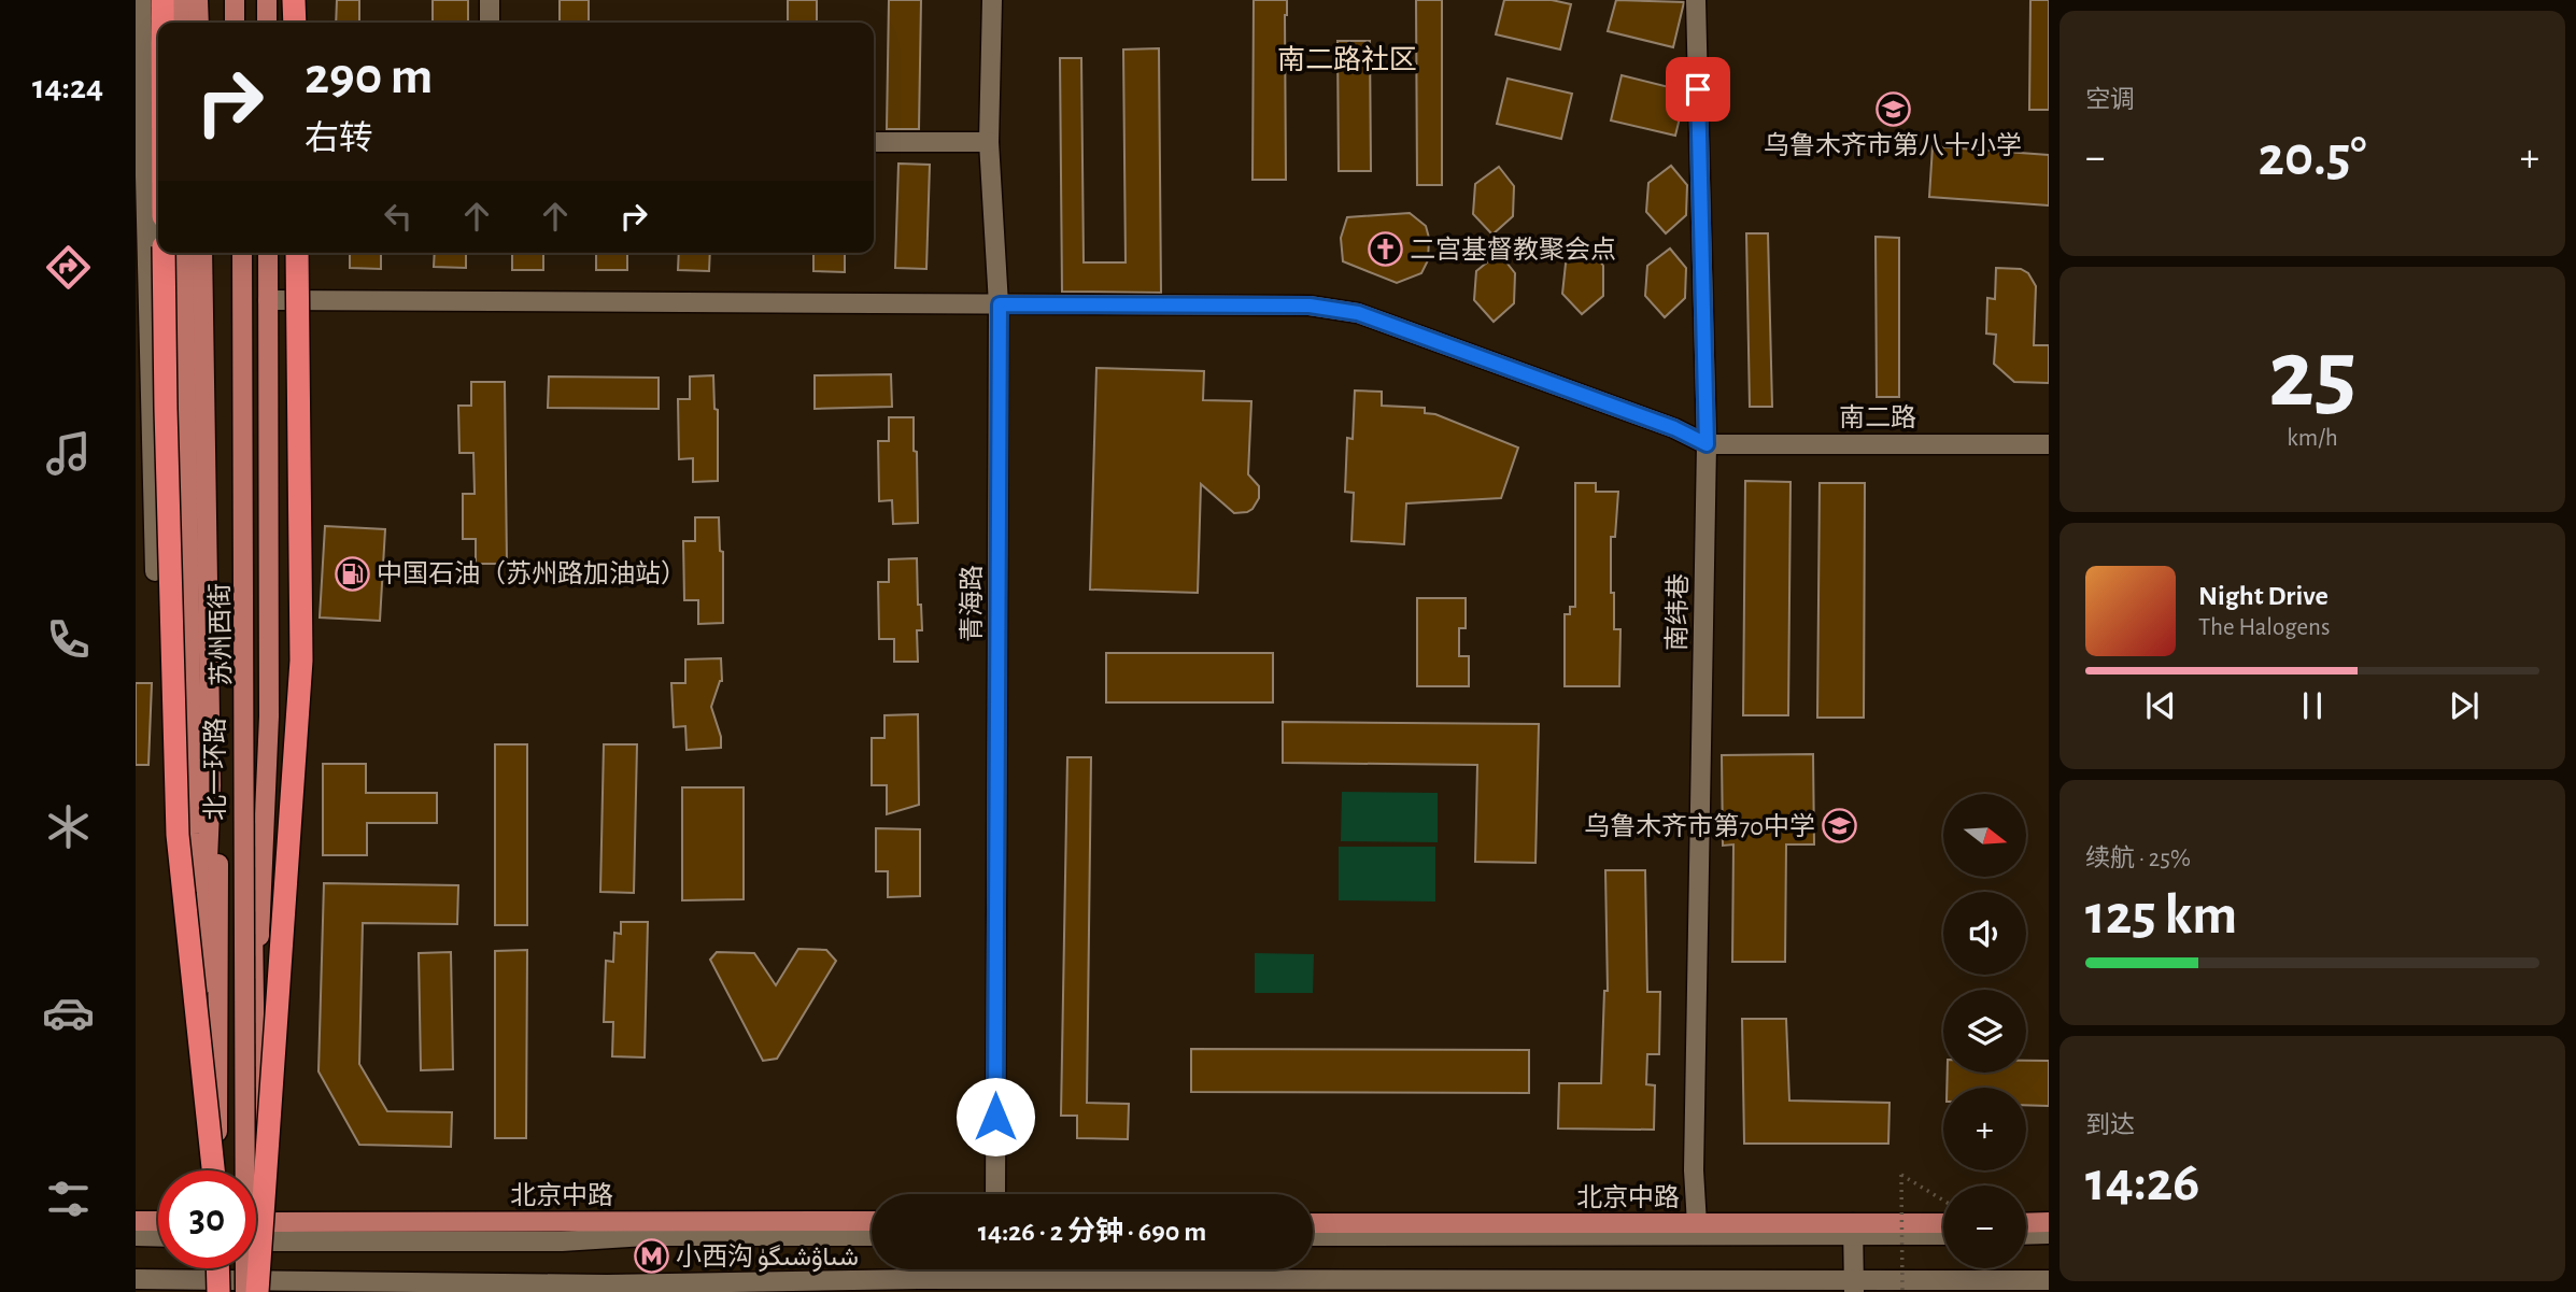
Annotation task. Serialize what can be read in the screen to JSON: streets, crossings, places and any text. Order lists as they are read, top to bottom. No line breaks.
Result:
{"streets":{"main road":["苏州西街","北一环路","北京中路"],"street":["南二路","青海路","南纬巷"]},"crossings":[["南二路","南纬巷"],["南纬巷","北京中路"],["苏州西街","北一环路"]],"districts":["南二路社区"],"places":{"school or university":["乌鲁木齐市第八十小学","乌鲁木齐市第70中学"],"church":["二宫基督教聚会点"],"fuel station":["中国石油（苏州路加油站）"],"metro station":["小西沟 شىاۋشىگۈ"]},"north":"right","page":{"tabs":"14:24","tile":["空调",["25","km/h"],["续航 · 25%","125 km"],["到达","14:26"]],"turn":["290 m","右转"],"heat":["−","20.5°","+"],"song":["Night Drive","The Halogens"],"map_buttons":["+","−"],"limit":"30","trip":"14:26 · 2 分钟 · 690 m"}}
